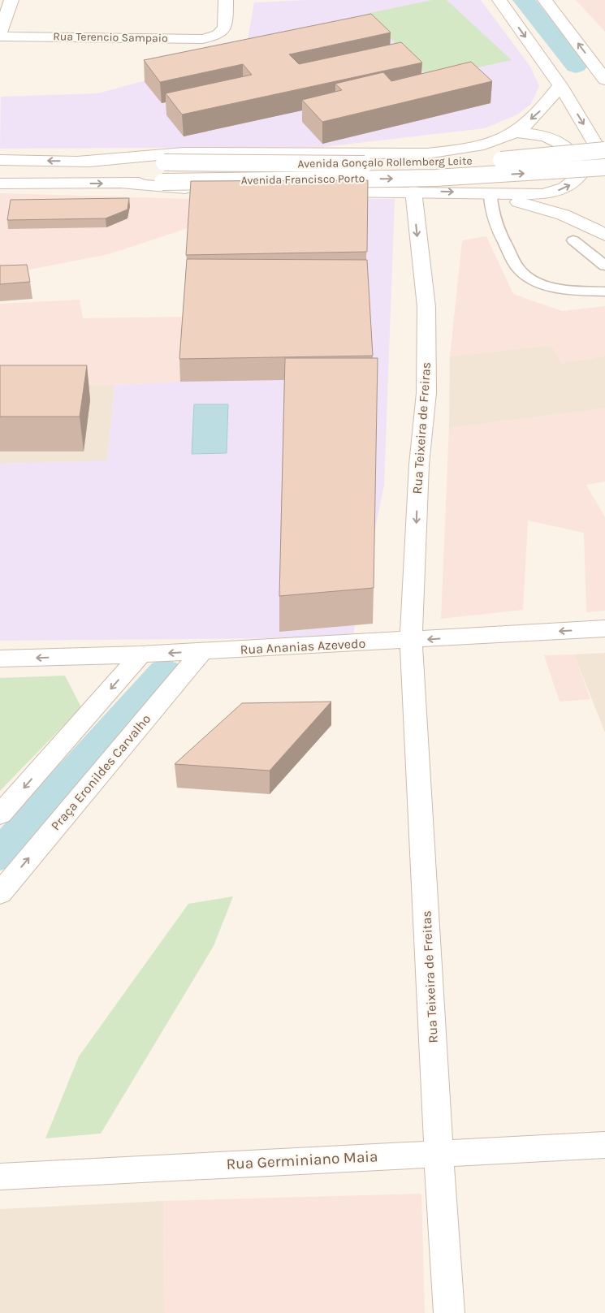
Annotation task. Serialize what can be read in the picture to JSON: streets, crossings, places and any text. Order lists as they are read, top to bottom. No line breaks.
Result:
{"streets":{"main road":["Rua Terencio Sampaio","Avenida Gonçalo Rollemberg Leite","Avenida Francisco Porto","Rua Teixeira de Freiras","Rua Ananias Azevedo","Praça Eronildes Carvalho","Rua Teixeira de Freitas","Rua Germiniano Maia"]},"crossings":[["Rua Teixeira de Freiras","Rua Ananias Azevedo"],["Rua Teixeira de Freiras","Rua Teixeira de Freitas"],["Rua Ananias Azevedo","Praça Eronildes Carvalho"],["Rua Ananias Azevedo","Rua Teixeira de Freitas"],["Rua Teixeira de Freitas","Rua Germiniano Maia"]],"one_way":["Rua Teixeira de Freiras","Rua Ananias Azevedo"]}
